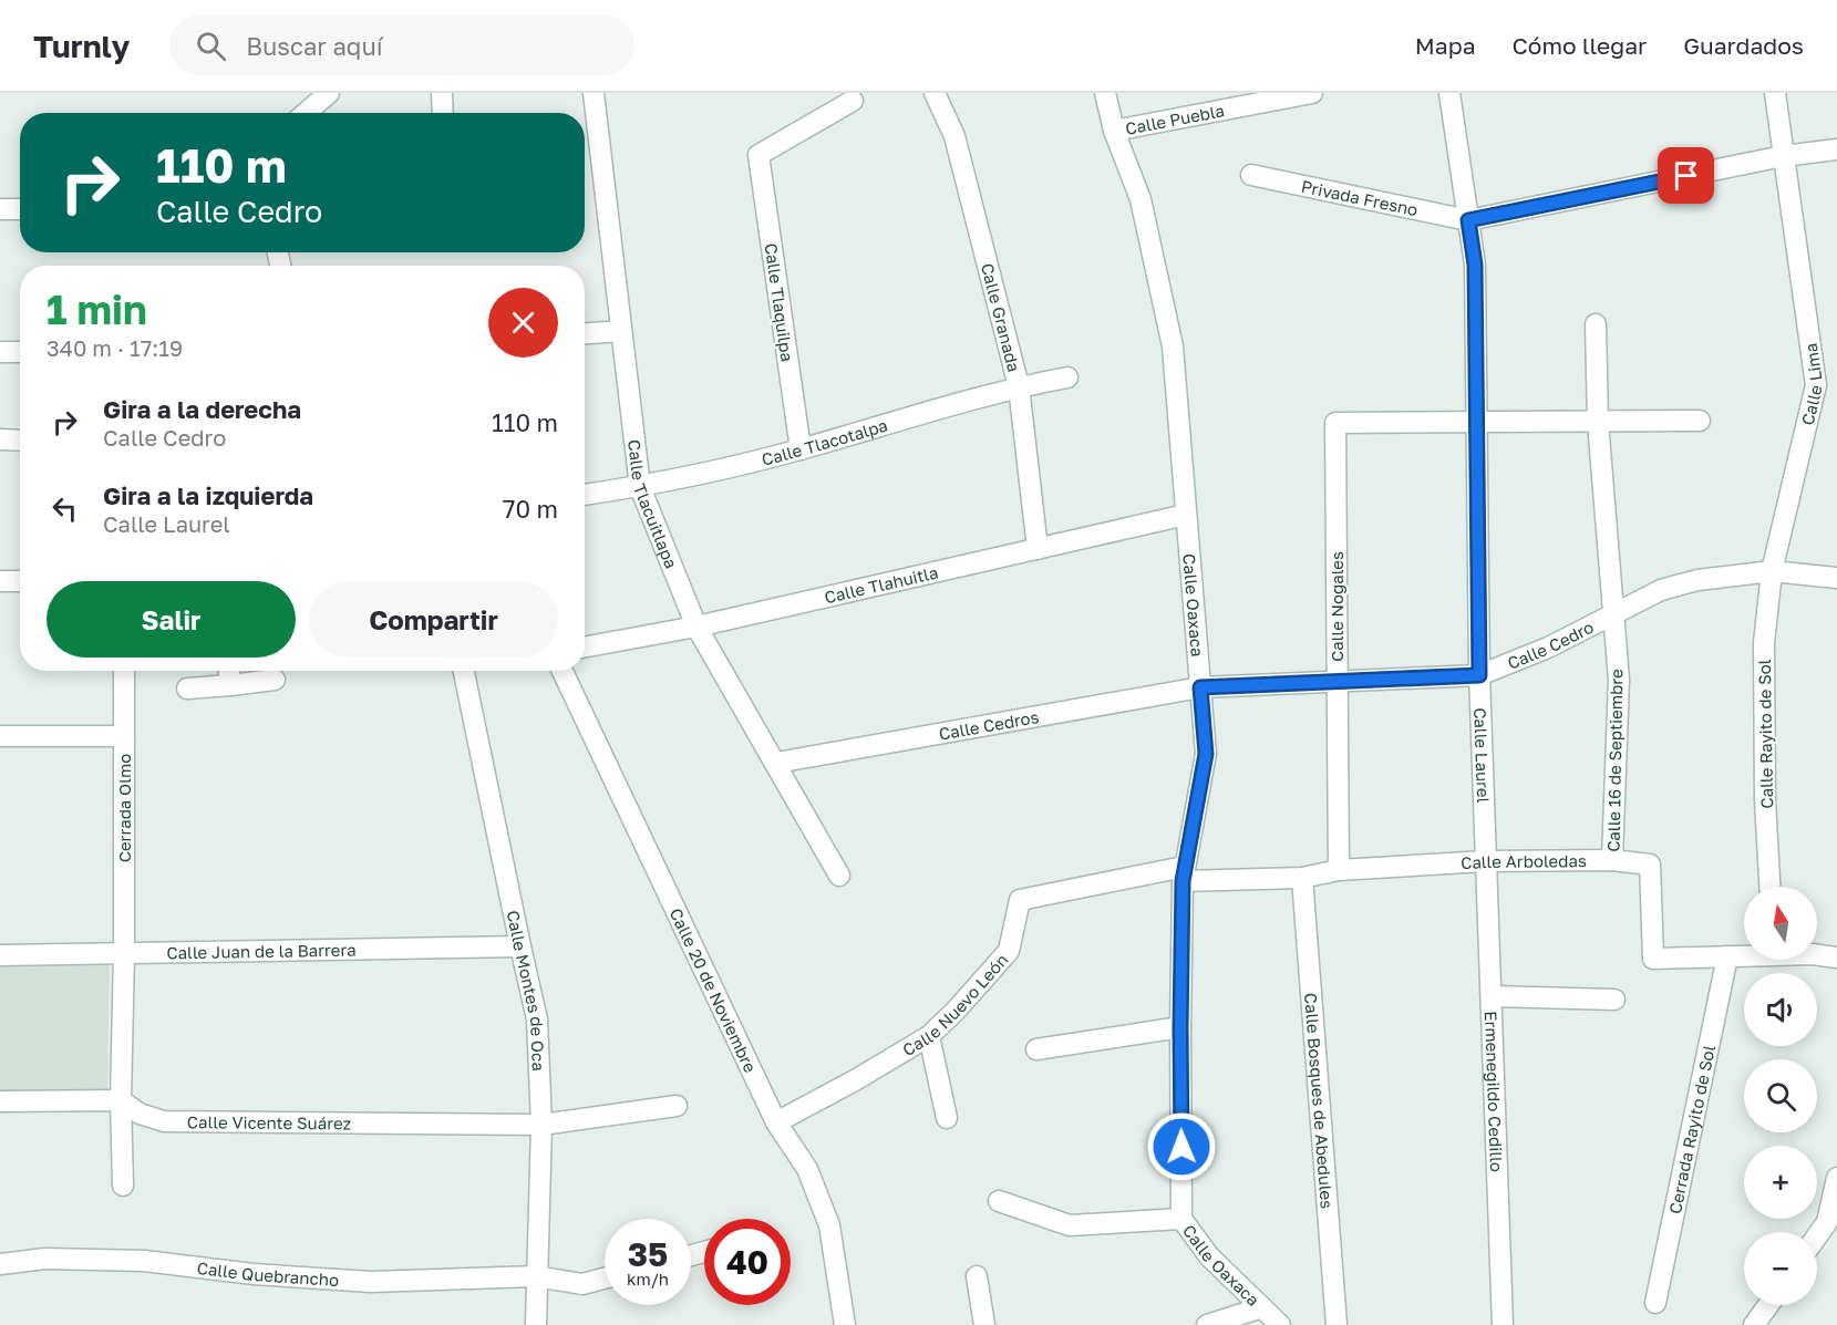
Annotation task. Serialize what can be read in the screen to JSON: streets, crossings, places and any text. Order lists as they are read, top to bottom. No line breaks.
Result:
{"streets":{"street":["Calle Puebla","Privada Fresno","Calle Tlaquilpa","Calle Granada","Calle Lima","Calle Tlacotalpa","Calle Tlacuitlapa","Calle Tlahuitla","Calle Oaxaca","Calle Nogales","Calle Cedro","Calle Cedros","Calle Rayito de Sol","Calle Laurel","Calle 16 de Septiembre","Cerrada Olmo","Calle Arboledas","Calle Juan de la Barrera","Calle 20 de Noviembre","Calle Montes de Oca","Calle Nuevo León","Ermenegildo Cedillo","Calle Bosques de Abedules","Calle Vicente Suárez","Cerrada Rayito de Sol","Calle Quebrancho"]},"crossings":[["Calle Puebla","Calle Oaxaca"],["Privada Fresno","Calle Laurel"],["Calle Tlaquilpa","Calle Tlacotalpa"],["Calle Granada","Calle Tlacotalpa"],["Calle Granada","Calle Tlahuitla"],["Calle Lima","Calle Cedro"],["Calle Lima","Calle Rayito de Sol"],["Calle Tlacotalpa","Calle Tlacuitlapa"],["Calle Tlacuitlapa","Calle Tlahuitla"],["Calle Tlacuitlapa","Calle Cedros"],["Calle Tlahuitla","Calle Oaxaca"],["Calle Oaxaca","Calle Cedro"],["Calle Oaxaca","Calle Cedros"],["Calle Oaxaca","Calle Arboledas"],["Calle Oaxaca","Calle Nuevo León"],["Calle Nogales","Calle Cedro"],["Calle Nogales","Calle Laurel"],["Calle Nogales","Calle Arboledas"],["Calle Cedro","Calle Cedros"],["Calle Cedro","Calle Rayito de Sol"],["Calle Cedro","Calle Laurel"],["Calle Cedro","Calle 16 de Septiembre"],["Calle Laurel","Calle Arboledas"],["Calle Laurel","Ermenegildo Cedillo"],["Calle 16 de Septiembre","Calle Arboledas"],["Cerrada Olmo","Calle Juan de la Barrera"],["Cerrada Olmo","Calle Vicente Suárez"],["Calle Arboledas","Calle Nuevo León"],["Calle Arboledas","Ermenegildo Cedillo"],["Calle Arboledas","Calle Bosques de Abedules"],["Calle Arboledas","Cerrada Rayito de Sol"],["Calle Juan de la Barrera","Calle Montes de Oca"],["Calle 20 de Noviembre","Calle Nuevo León"],["Calle Montes de Oca","Calle Vicente Suárez"],["Calle Montes de Oca","Calle Quebrancho"]],"north":"top","page":{"header":"Turnly","search":"Buscar aquí","nav":["Mapa","Cómo llegar","Guardados"],"turn":["110 m","Calle Cedro"],"heading":["1 min","340 m · 17:19"],"list":[{"name":"Gira a la derecha","note":"Calle Cedro","value":"110 m"},{"name":"Gira a la izquierda","note":"Calle Laurel","value":"70 m"}],"buttons":["Salir","Compartir"],"map_buttons":["+","−"],"speed":"35 km/h","limit":"40"}}
